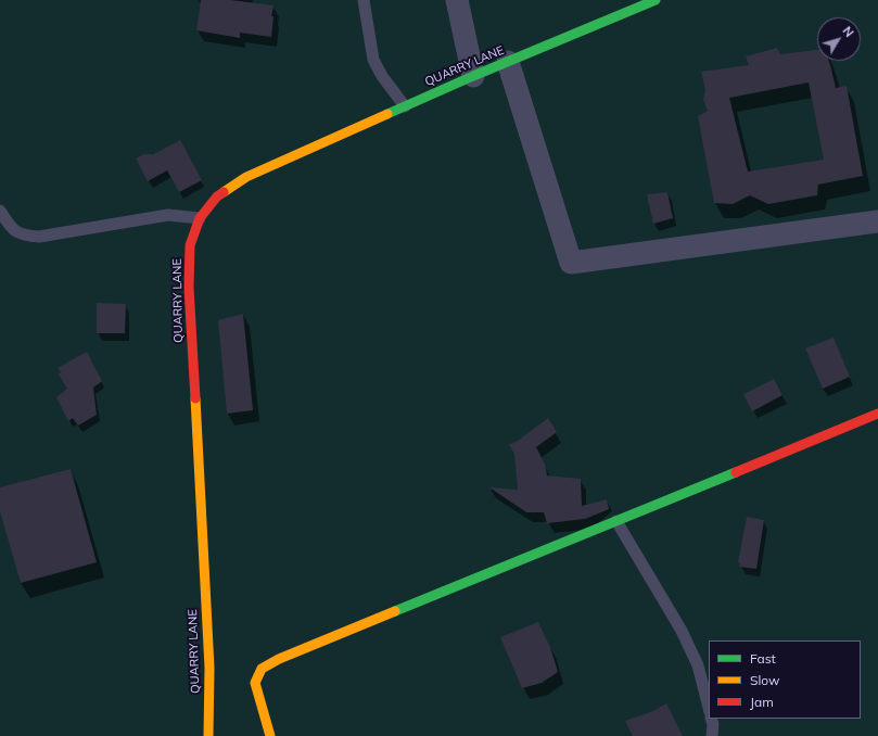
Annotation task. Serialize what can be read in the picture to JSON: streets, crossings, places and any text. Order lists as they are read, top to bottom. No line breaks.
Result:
{"streets":{"street":["QUARRY LANE"]},"legend":["Fast","Slow","Jam"],"north":"top right"}
